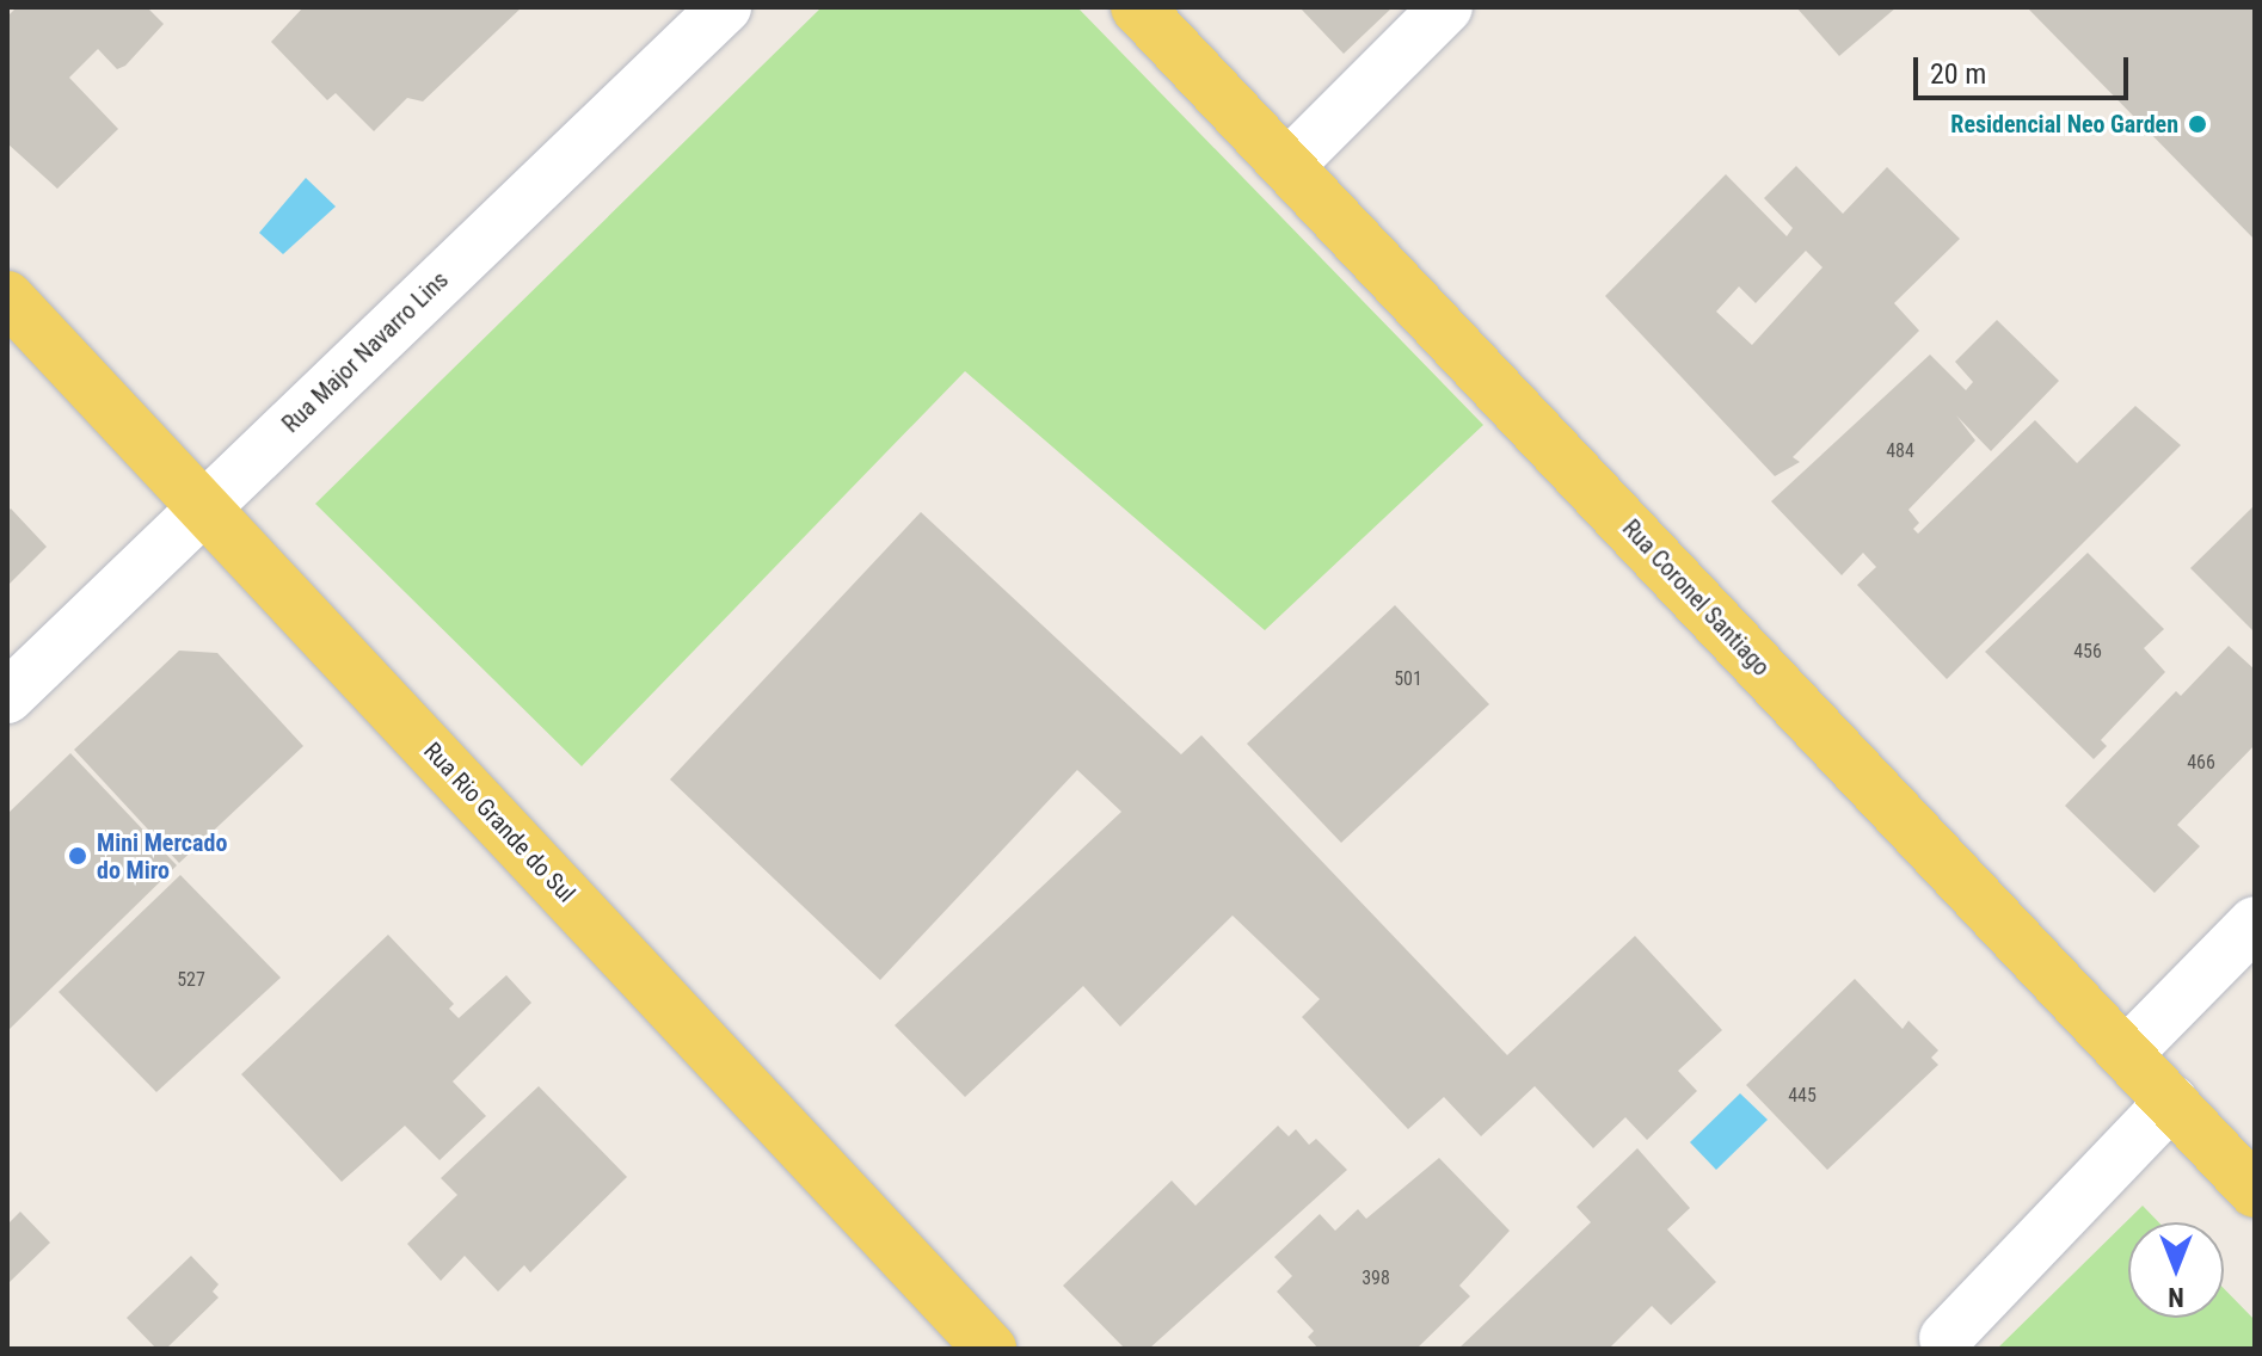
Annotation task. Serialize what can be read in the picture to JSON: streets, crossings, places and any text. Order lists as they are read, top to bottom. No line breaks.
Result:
{"streets":{"main road":["Rua Coronel Santiago","Rua Rio Grande do Sul"],"street":["Rua Major Navarro Lins"]},"crossings":[["Rua Major Navarro Lins","Rua Rio Grande do Sul"]],"places":["Residencial Neo Garden","Mini Mercado do Miro"],"house_numbers":["484","456","501","466","527","445","398"],"scale_bar":"20 m","north":"bottom"}
